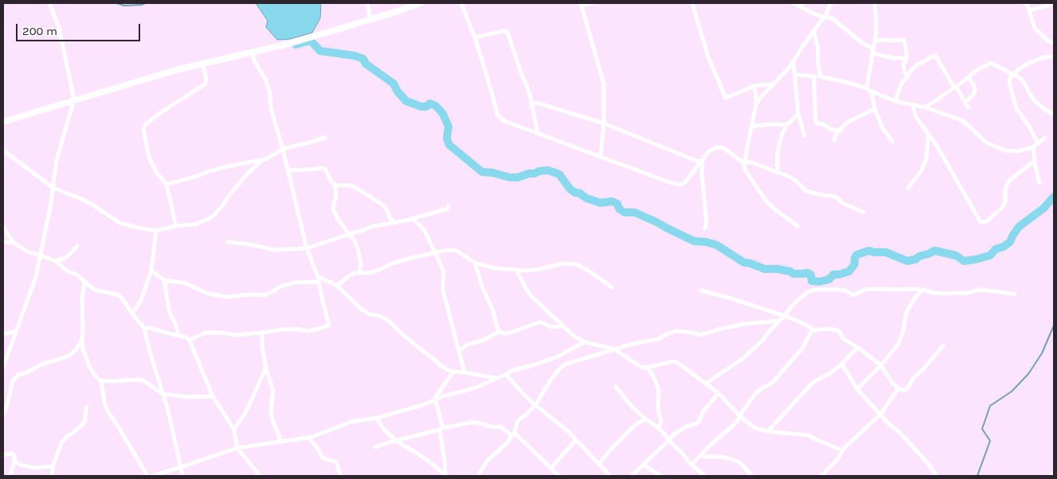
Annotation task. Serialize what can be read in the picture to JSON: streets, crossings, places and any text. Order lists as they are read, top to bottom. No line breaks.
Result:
{"scale_bar":"200 m"}
